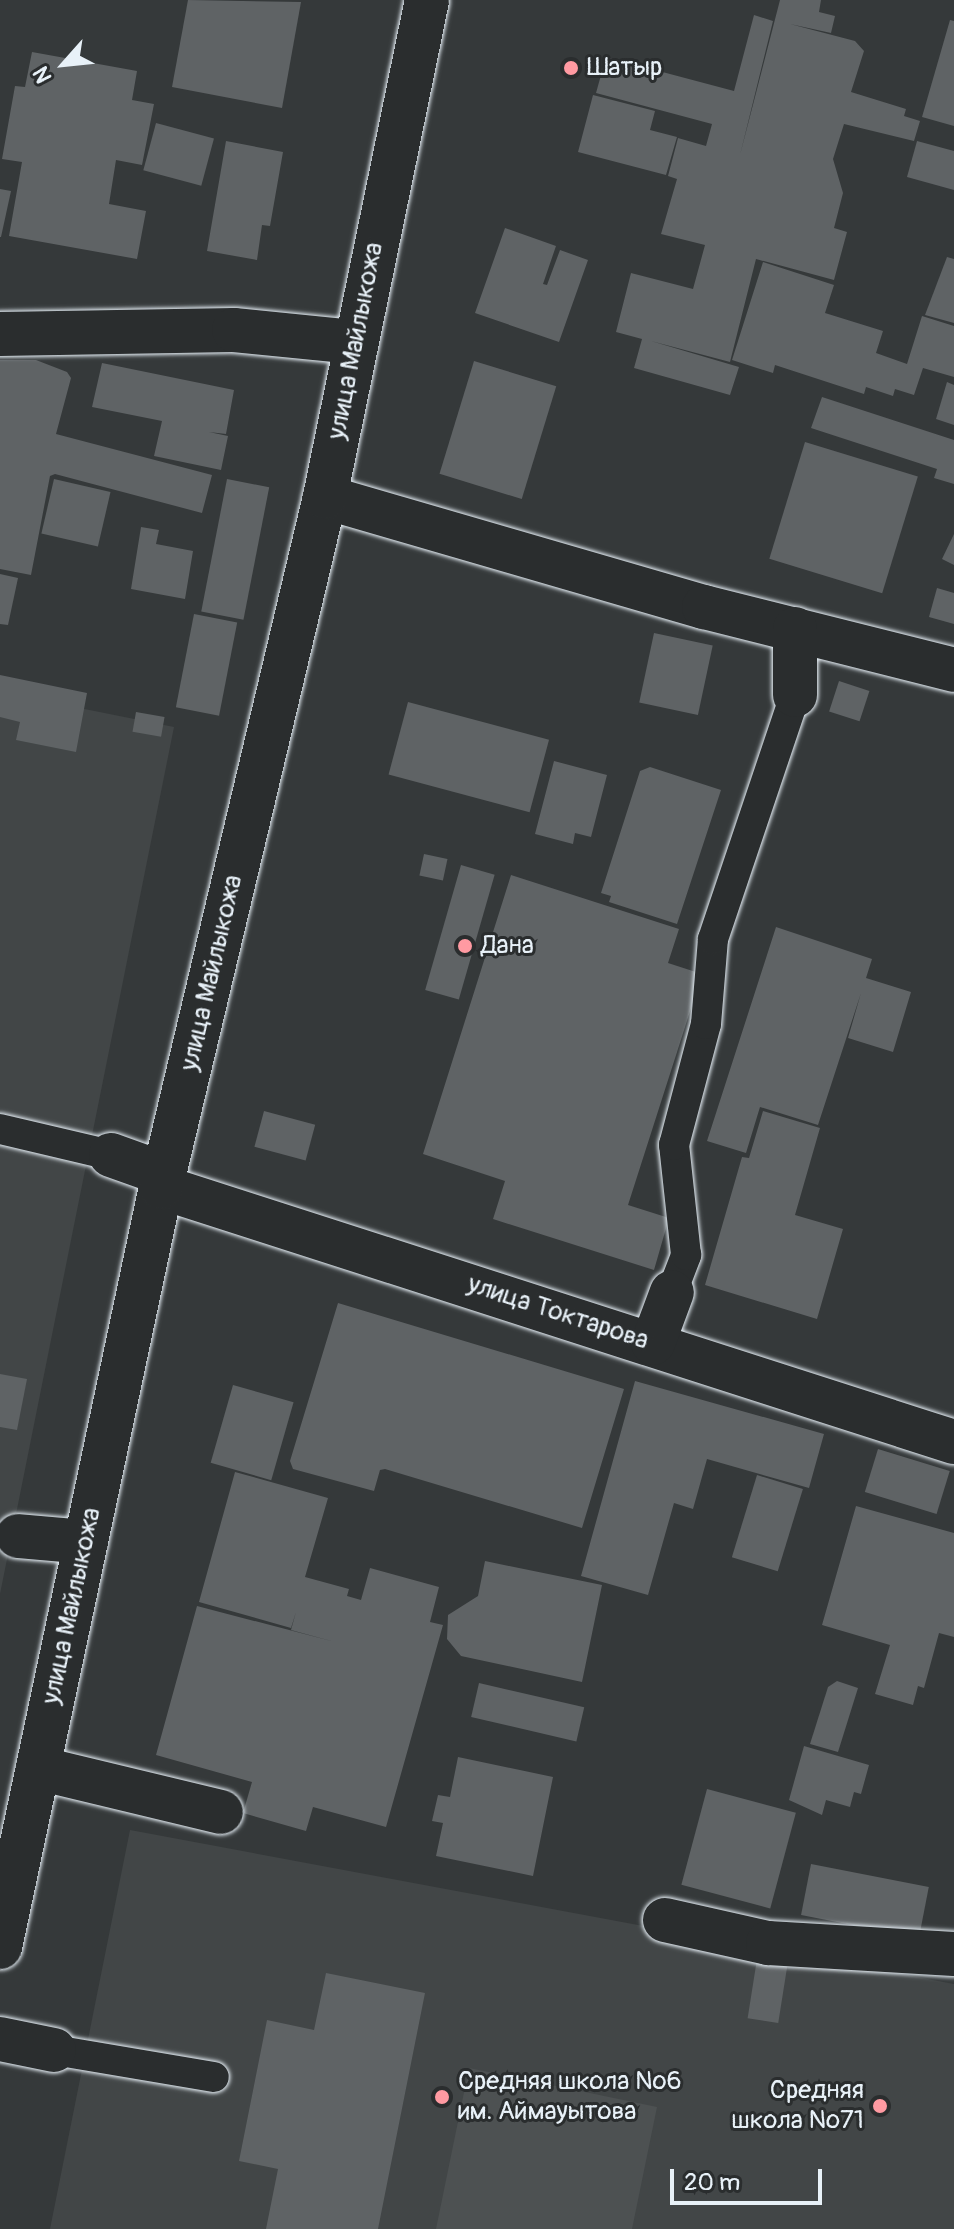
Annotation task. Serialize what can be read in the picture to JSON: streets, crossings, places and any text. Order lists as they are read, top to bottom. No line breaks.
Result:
{"streets":{"street":["улица Майлыкожа","улица Токтарова"]},"crossings":[["улица Майлыкожа","улица Токтарова"]],"places":["Шатыр","Дана","Средняя школа №6 им. Аймауытова","Средняя школа №71"],"scale_bar":"20 m","north":"bottom left"}
